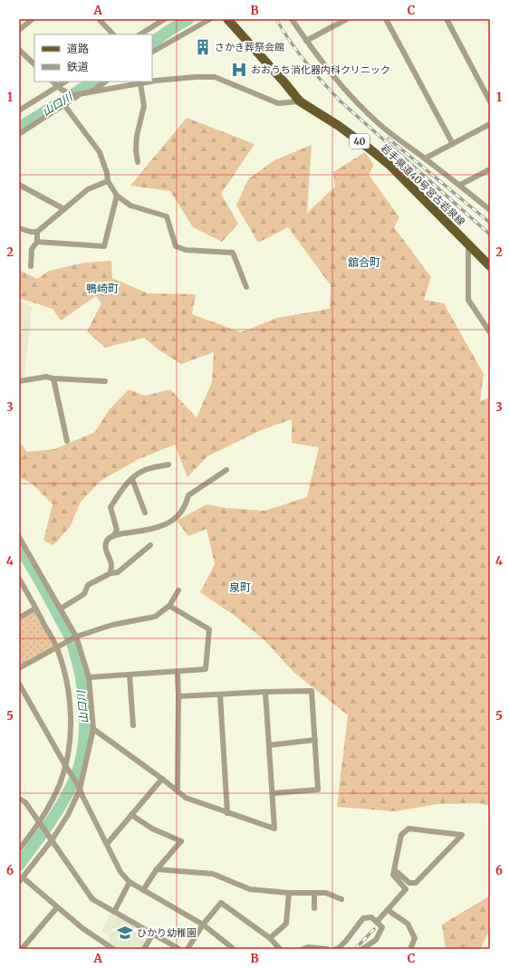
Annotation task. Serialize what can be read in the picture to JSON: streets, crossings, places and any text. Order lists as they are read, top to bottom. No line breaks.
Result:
{"streets":{"main road":["40","岩手県道40号宮古岩泉線"]},"districts":["舘合町","鴨崎町","泉町"],"water":["山口川"],"places":{"building":["さかき葬祭会館"],"hospital":["おおうち消化器内科クリニック"],"school or university":["ひかり幼稚園"]},"legend":["道路","鉄道"],"grid":{"columns":["A","B","C"],"rows":["1","2","3","4","5","6"]}}
